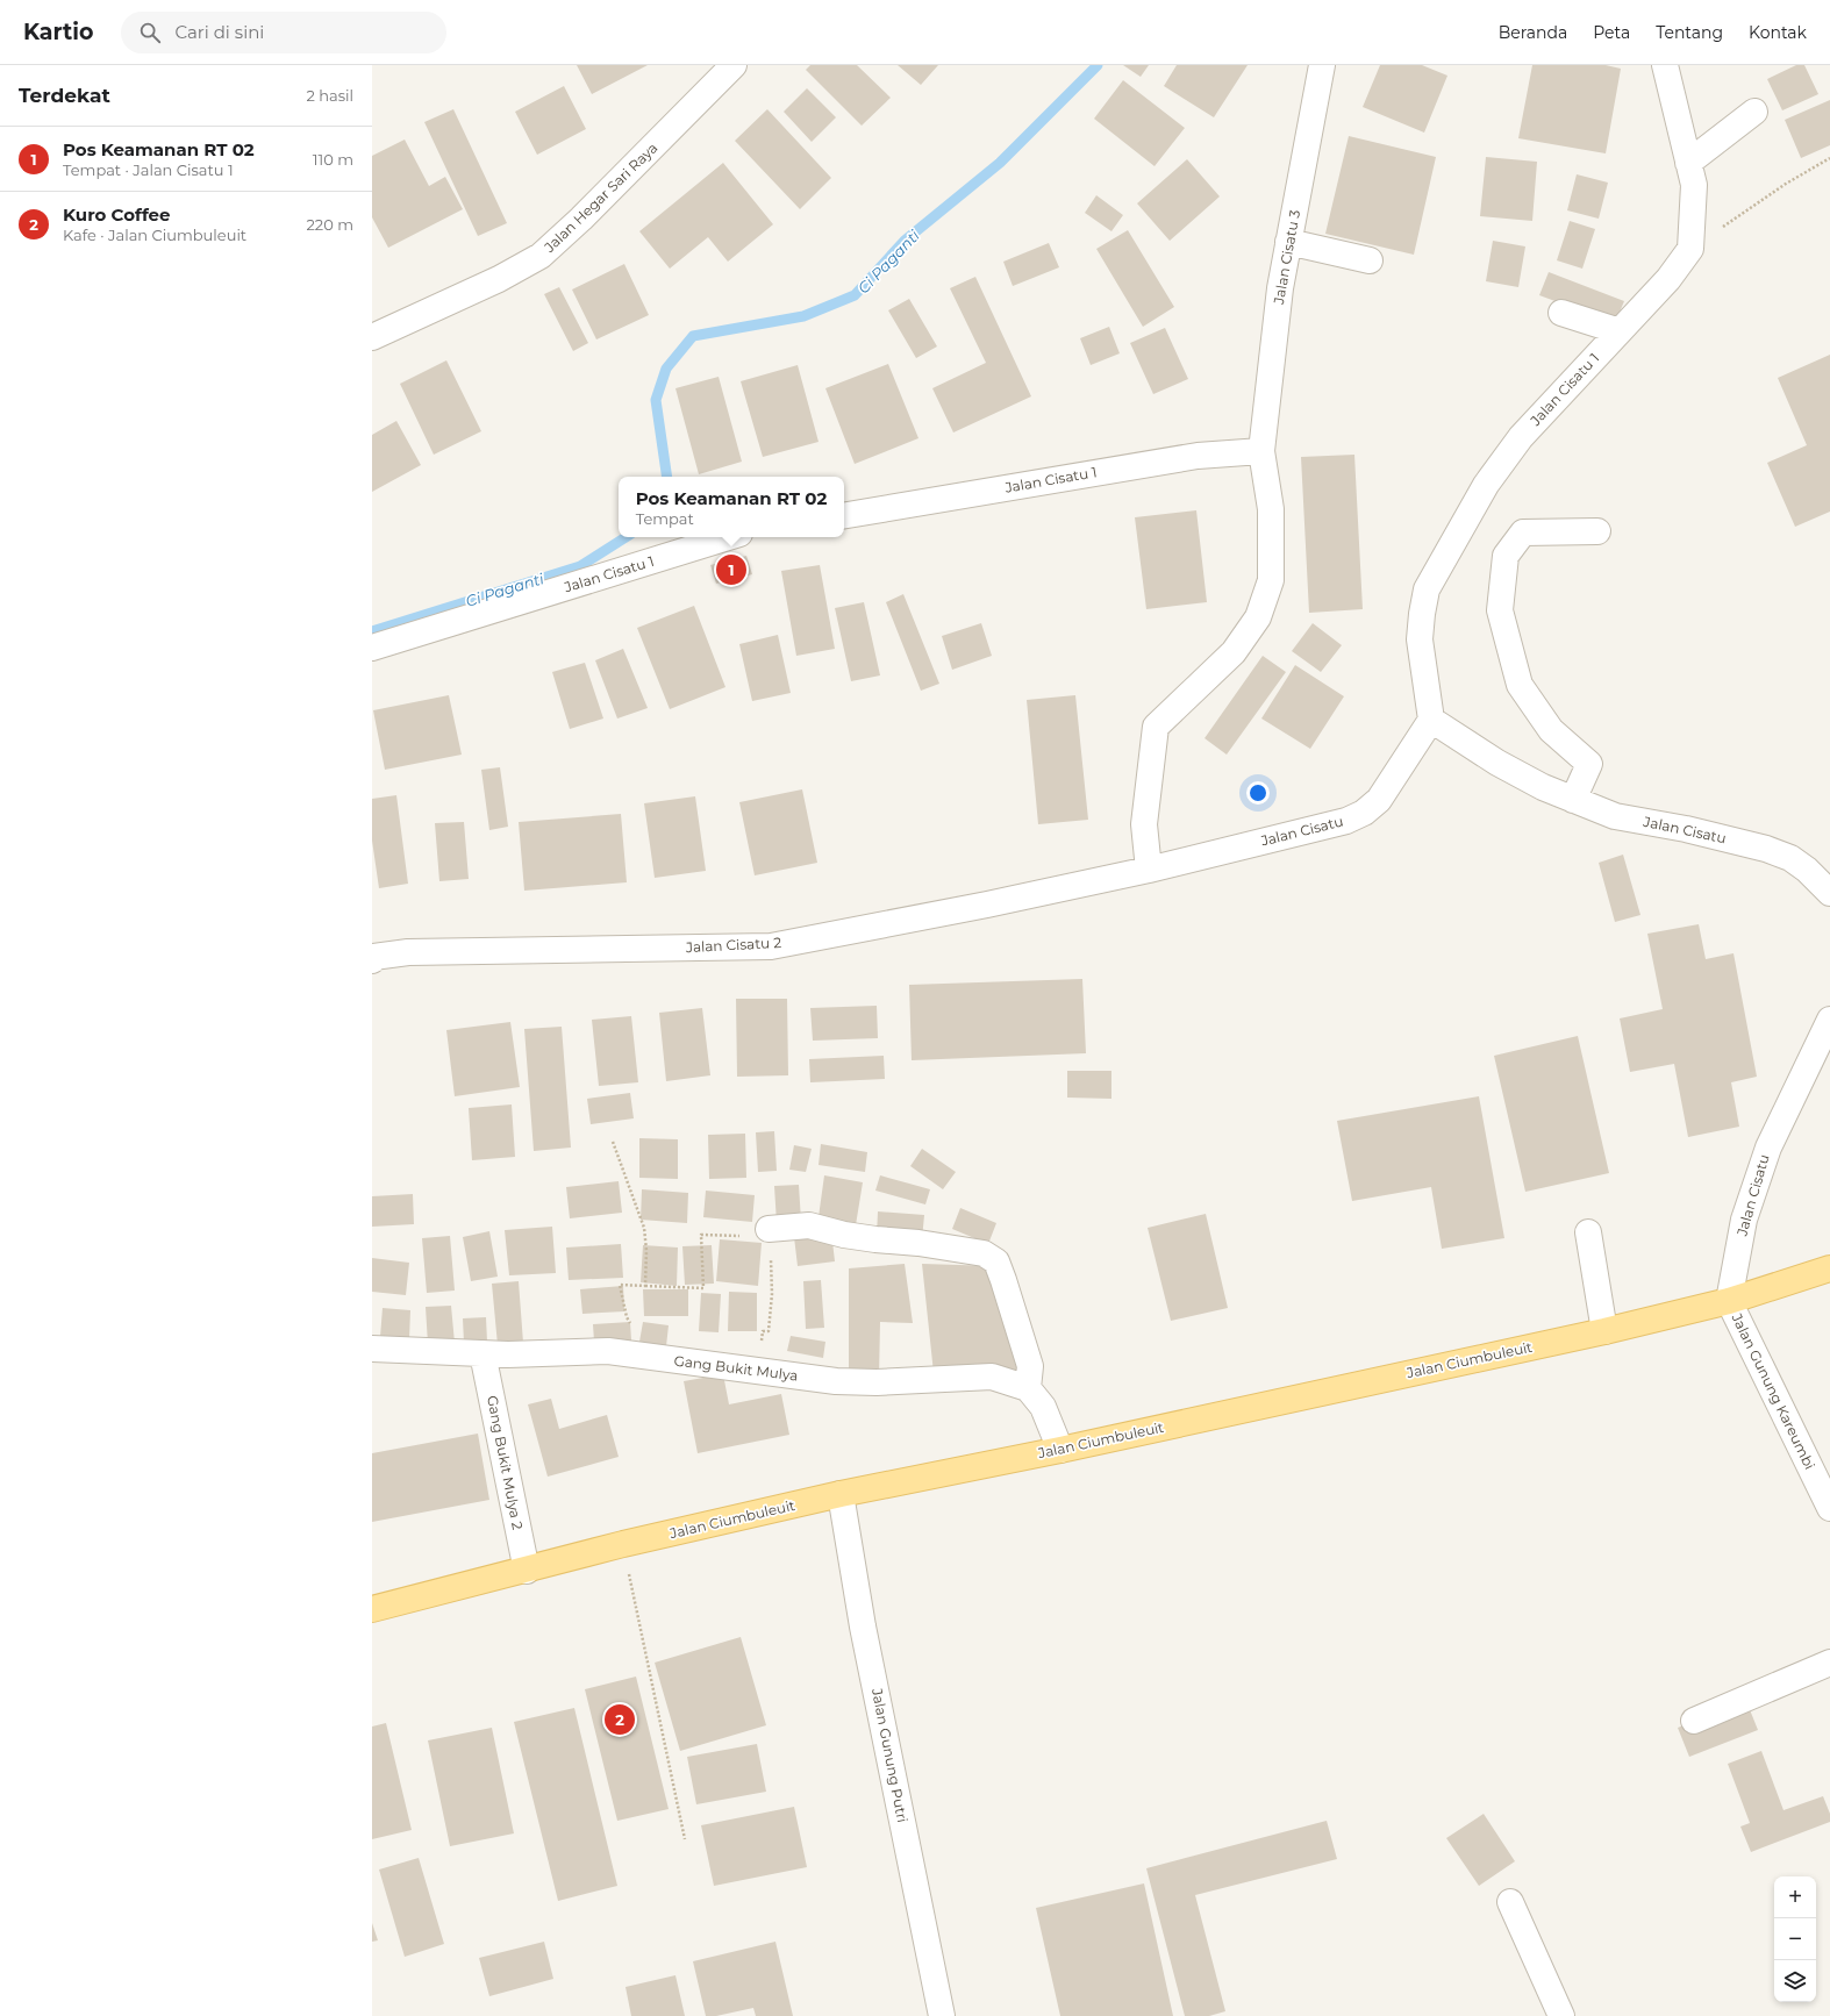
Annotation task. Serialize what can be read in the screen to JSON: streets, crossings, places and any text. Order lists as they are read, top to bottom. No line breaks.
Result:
{"streets":{"main road":["Jalan Ciumbuleuit"],"street":["Jalan Hegar Sari Raya","Jalan Cisatu 3","Jalan Cisatu 1","Jalan Cisatu","Jalan Cisatu 2","Gang Bukit Mulya","Jalan Gunung Kareumbi","Gang Bukit Mulya 2","Jalan Gunung Putri"]},"crossings":[["Jalan Cisatu 3","Jalan Cisatu 1"],["Jalan Cisatu 1","Jalan Cisatu"],["Jalan Cisatu","Jalan Cisatu 2"],["Jalan Cisatu","Jalan Ciumbuleuit"],["Jalan Cisatu","Jalan Gunung Kareumbi"],["Jalan Ciumbuleuit","Jalan Gunung Kareumbi"],["Jalan Ciumbuleuit","Gang Bukit Mulya 2"],["Jalan Ciumbuleuit","Jalan Gunung Putri"],["Gang Bukit Mulya","Gang Bukit Mulya 2"]],"water":["Ci Paganti"],"page":{"header":"Kartio","search":"Cari di sini","nav":["Beranda","Peta","Tentang","Kontak"],"heading":["Terdekat","2 hasil"],"list":[{"mark":"1","name":"Pos Keamanan RT 02","note":"Tempat · Jalan Cisatu 1","value":"110 m"},{"mark":"2","name":"Kuro Coffee","note":"Kafe · Jalan Ciumbuleuit","value":"220 m"}],"popup":["Pos Keamanan RT 02","Tempat"],"pins":["1","2"],"map_buttons":["+","−"]}}
